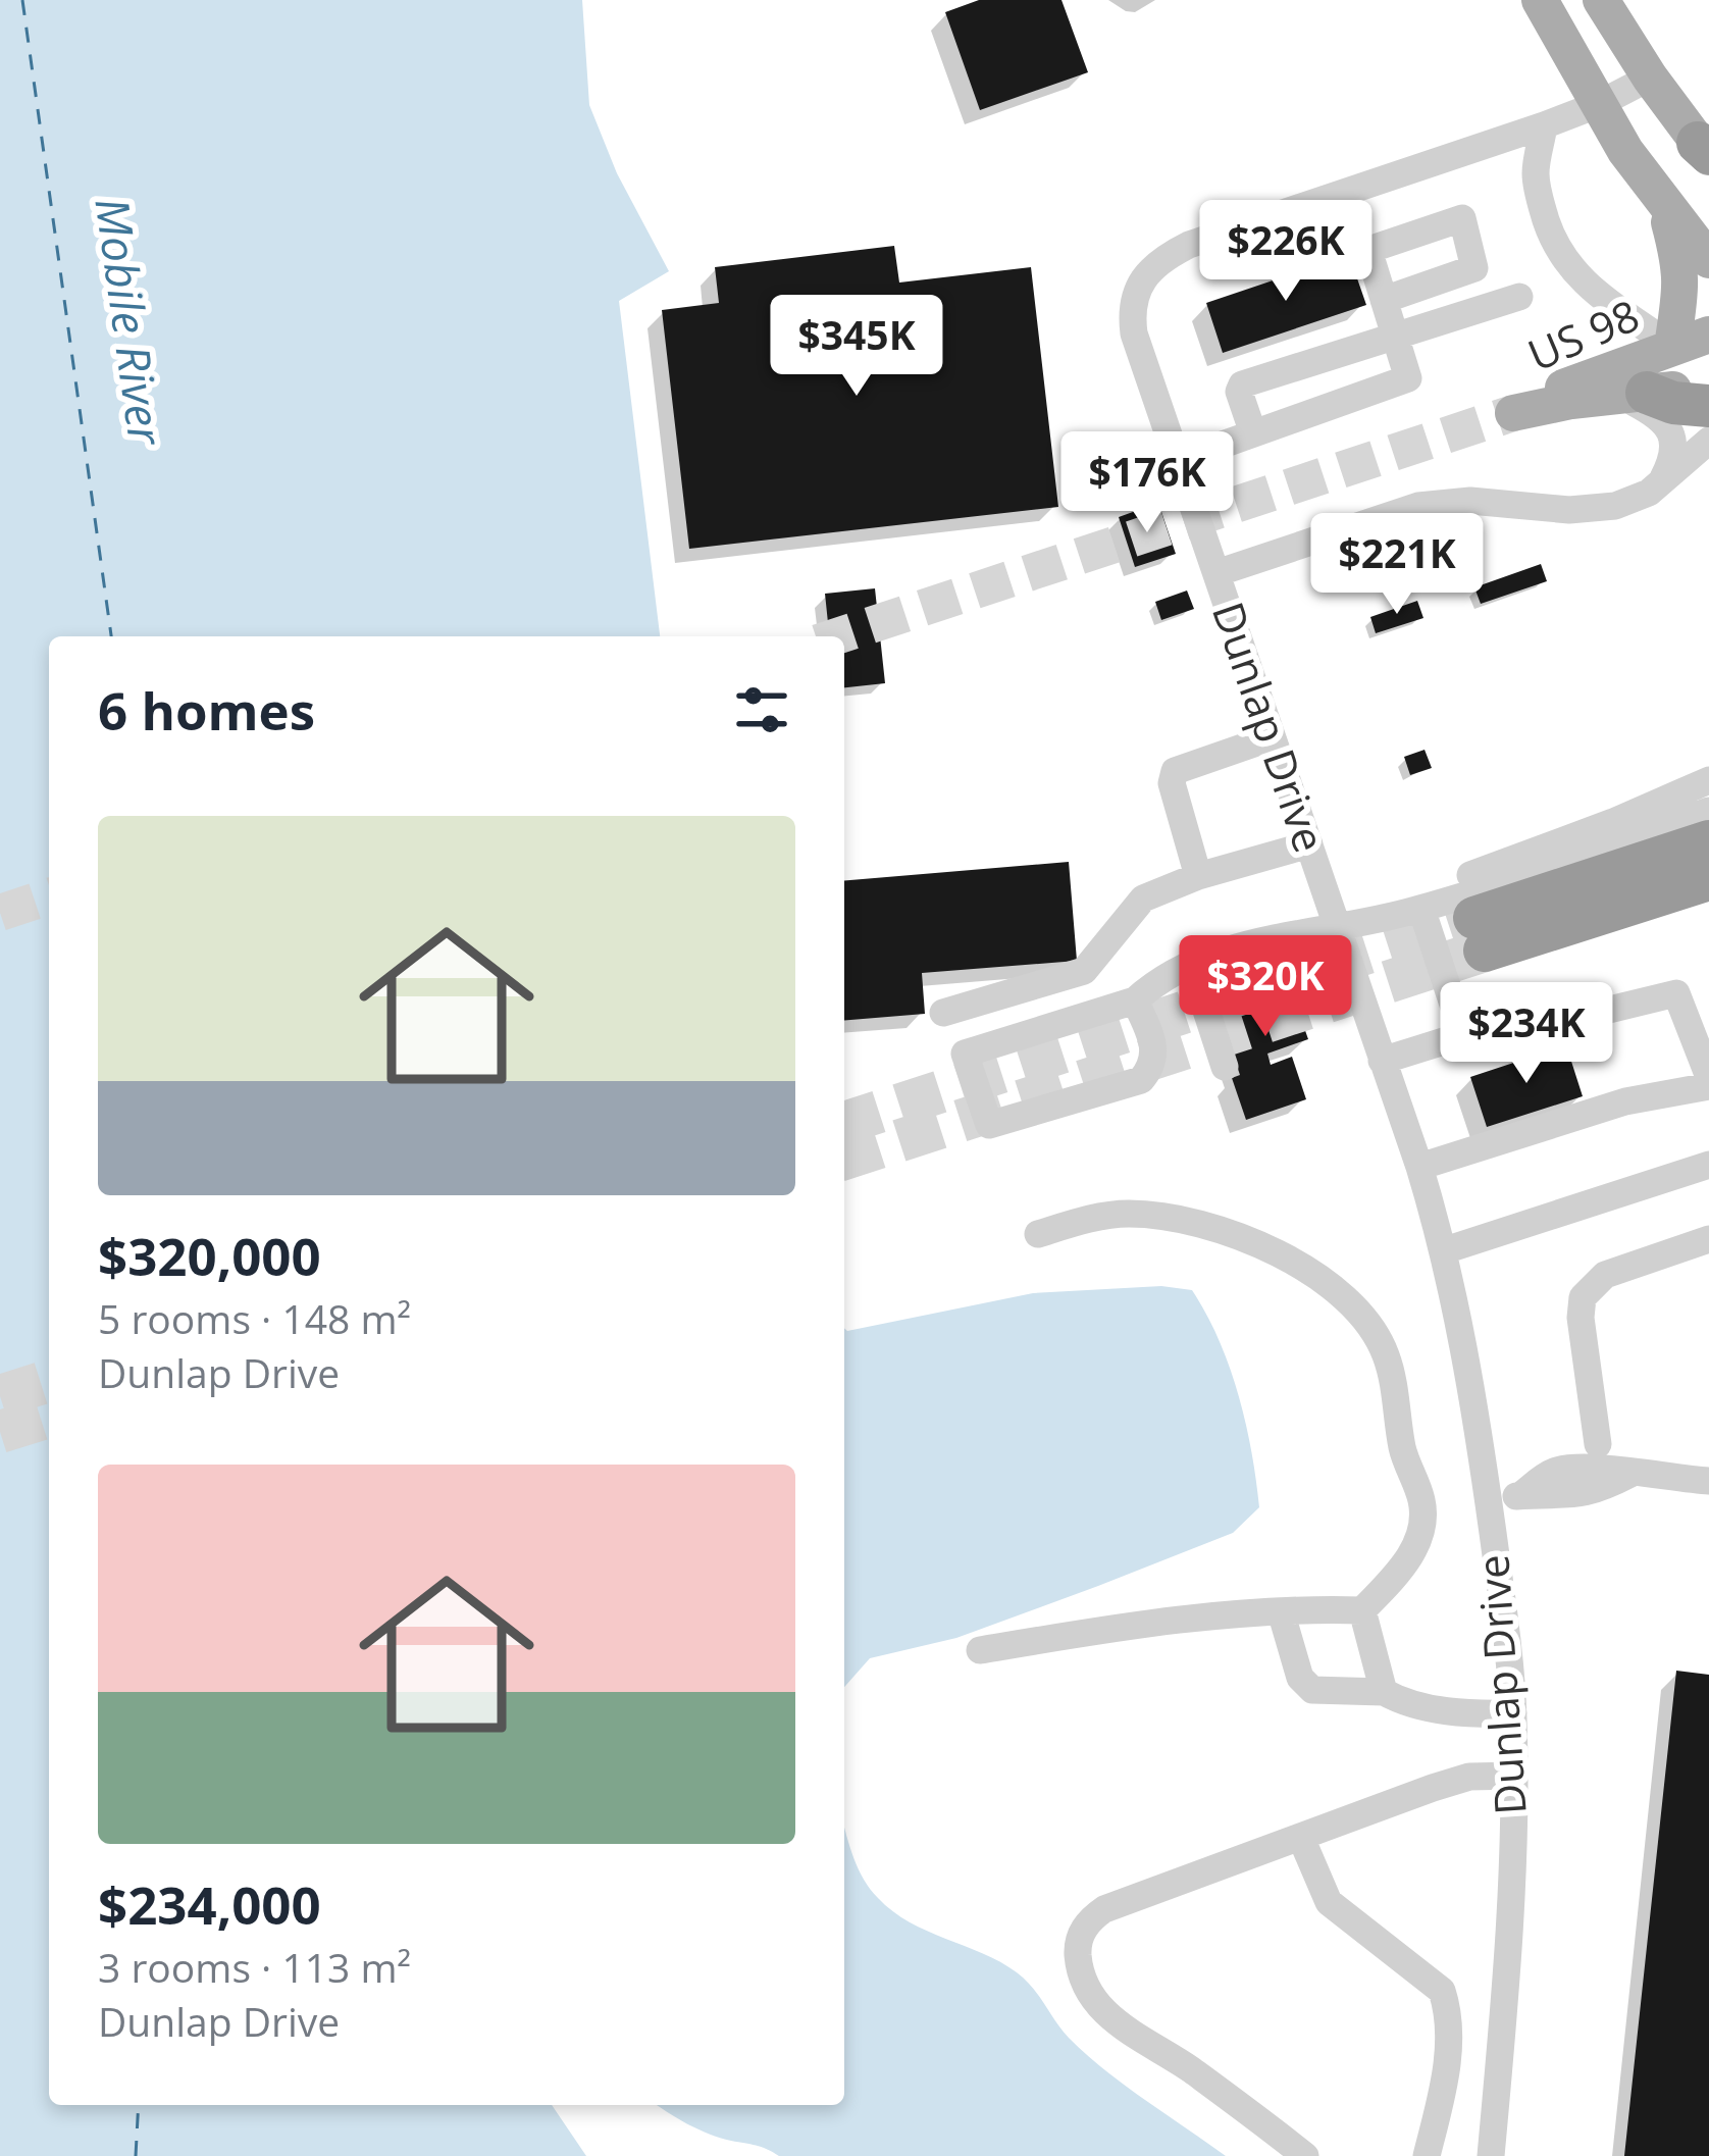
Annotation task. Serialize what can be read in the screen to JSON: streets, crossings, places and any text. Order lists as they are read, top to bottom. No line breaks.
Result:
{"streets":{"main road":["US 98"],"street":["Dunlap Drive"]},"water":["Mobile River"],"page":{"price":["$226K","$345K","$176K","$221K","$320K","$234K"],"heading":"6 homes","list":[{"name":"$320,000","note":"5 rooms · 148 m² · Dunlap Drive"},{"name":"$234,000","note":"3 rooms · 113 m² · Dunlap Drive"}]}}
